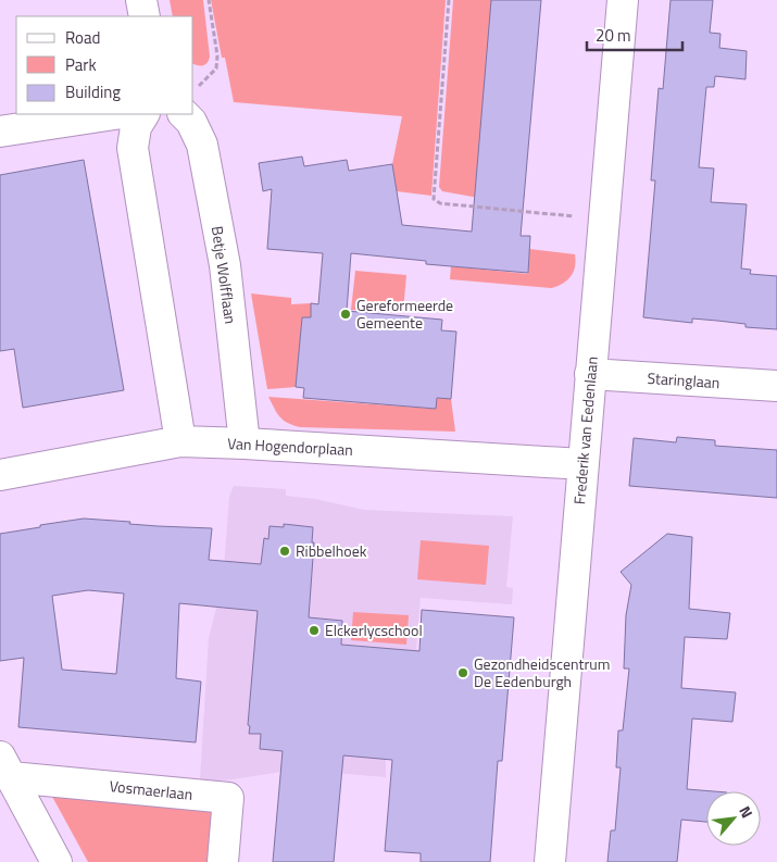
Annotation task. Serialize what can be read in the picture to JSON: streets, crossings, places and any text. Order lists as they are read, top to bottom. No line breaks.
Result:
{"streets":{"street":["Betje Wolfflaan","Staringlaan","Frederik van Eedenlaan","Van Hogendorplaan","Vosmaerlaan"]},"crossings":[["Betje Wolfflaan","Van Hogendorplaan"],["Staringlaan","Frederik van Eedenlaan"],["Frederik van Eedenlaan","Van Hogendorplaan"]],"places":["Gereformeerde Gemeente","Ribbelhoek","Elckerlycschool","Gezondheidscentrum De Eedenburgh"],"legend":["Road","Park","Building"],"scale_bar":"20 m","north":"top right"}
